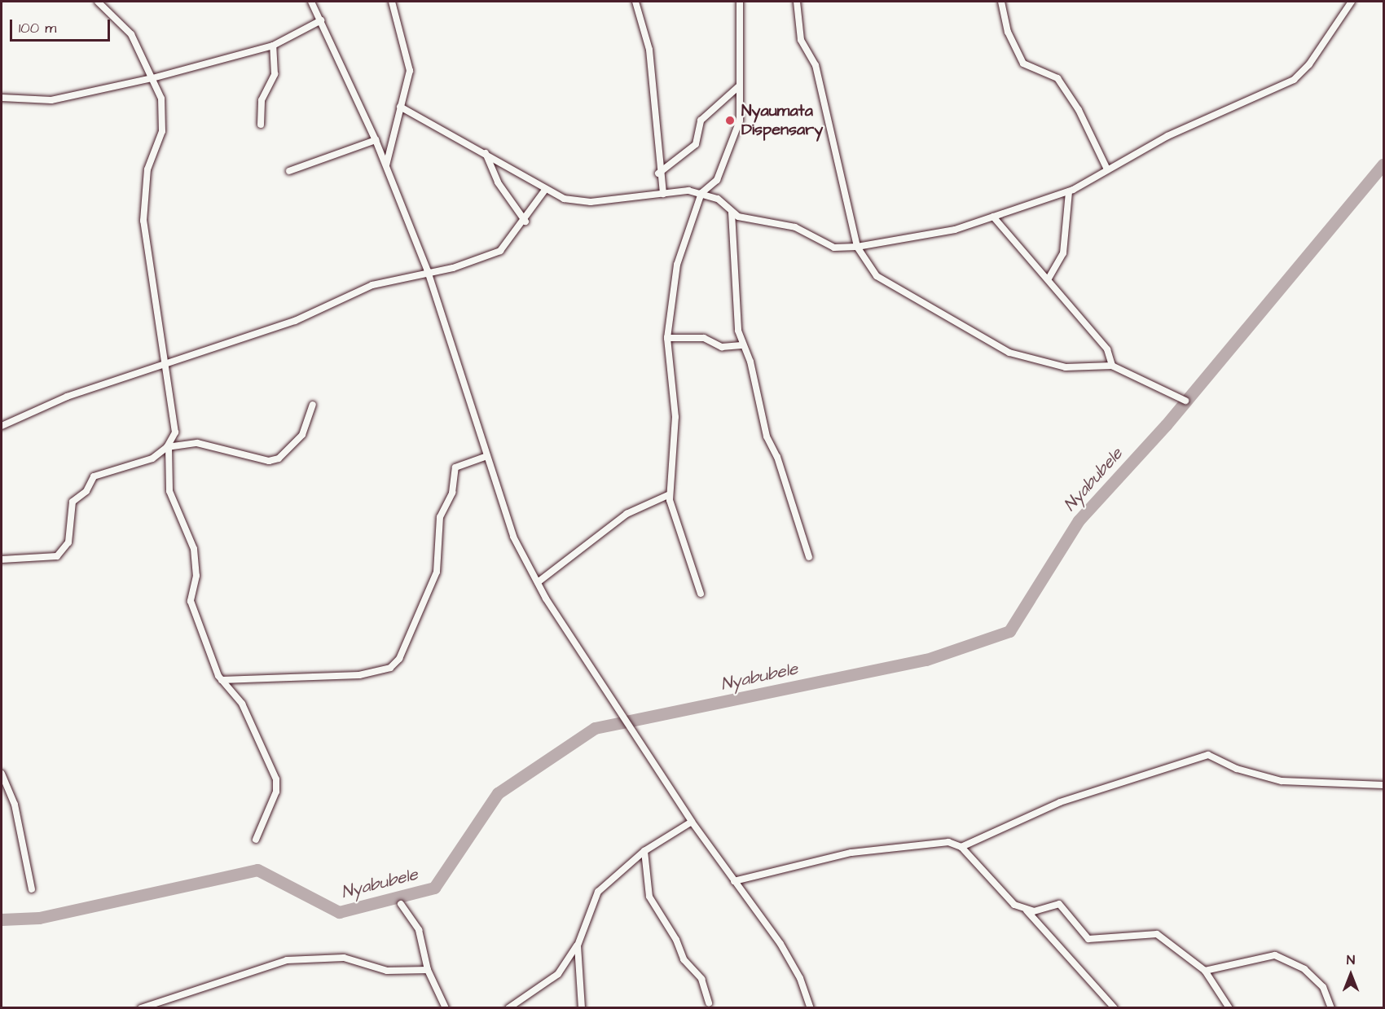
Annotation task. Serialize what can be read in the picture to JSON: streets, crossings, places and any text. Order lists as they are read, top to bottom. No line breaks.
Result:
{"water":["Nyabubele"],"places":["Nyaumata Dispensary"],"scale_bar":"100 m","north":"top"}
